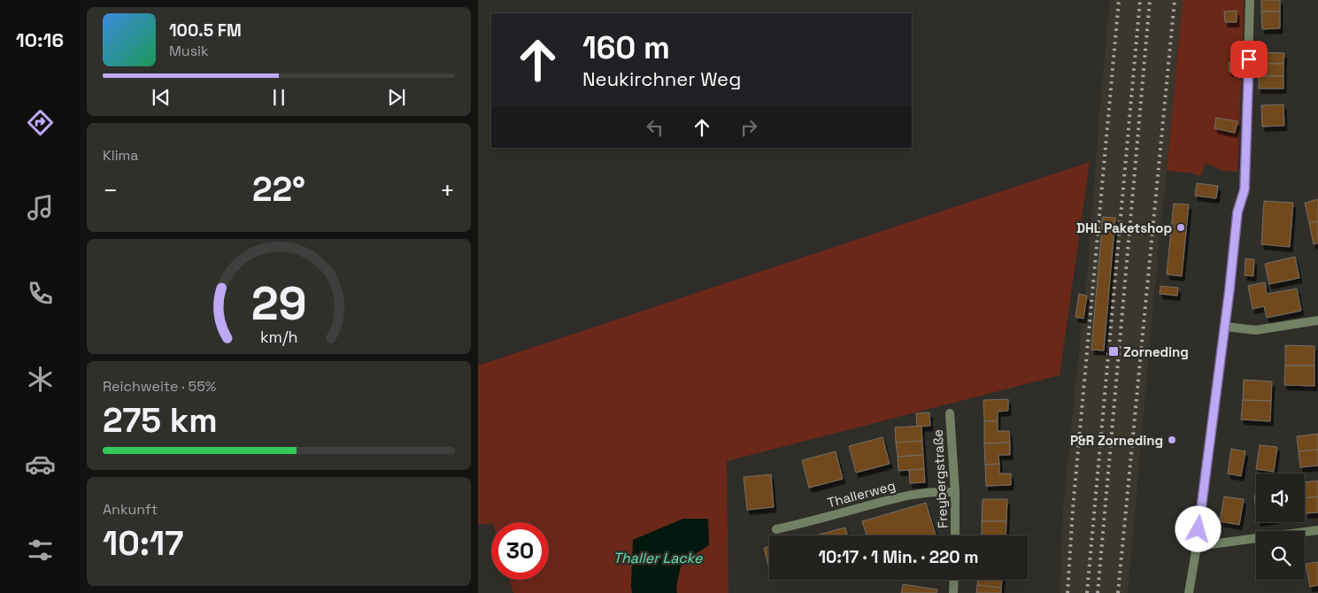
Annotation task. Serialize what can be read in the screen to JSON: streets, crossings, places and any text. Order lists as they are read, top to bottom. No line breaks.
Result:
{"streets":{"street":["Freybergstraße","Thallerweg"]},"crossings":[["Freybergstraße","Thallerweg"]],"water":["Thaller Lacke"],"places":{"other":["DHL Paketshop","P&R Zorneding"],"transit":["Zorneding"]},"page":{"tabs":"10:16","song":["100.5 FM","Musik"],"turn":["160 m","Neukirchner Weg"],"tile":["Klima",["Reichweite · 55%","275 km"],["Ankunft","10:17"]],"heat":["−","22°","+"],"limit":"30","trip":"10:17 · 1 Min. · 220 m","gauge":["29","km/h"]}}
